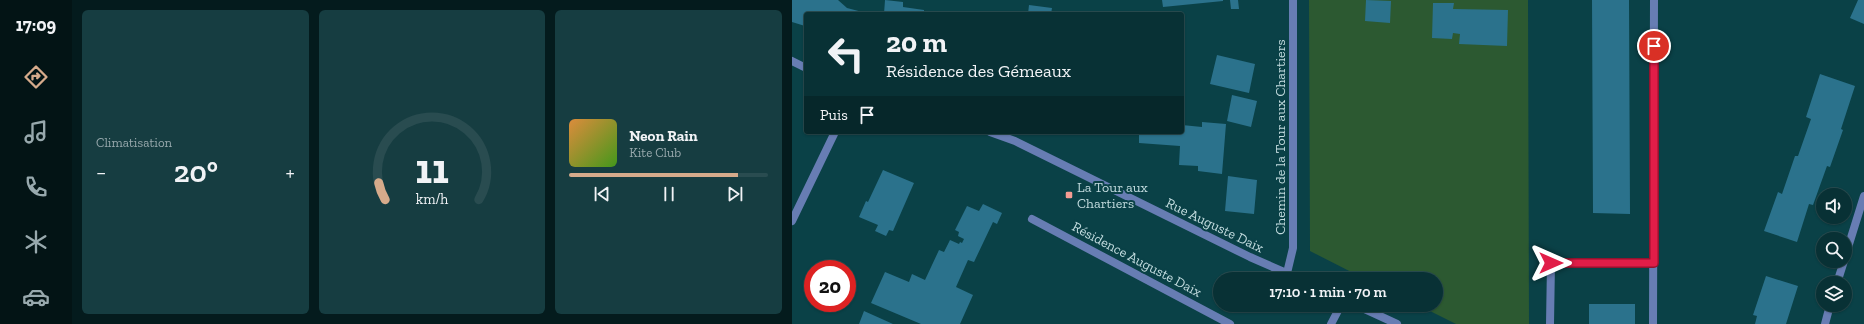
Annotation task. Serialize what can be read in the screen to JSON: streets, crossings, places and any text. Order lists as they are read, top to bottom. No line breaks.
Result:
{"streets":{"street":["Chemin de la Tour aux Chartiers","Rue Auguste Daix","Résidence Auguste Daix"]},"places":{"transit":["La Tour aux Chartiers"]},"page":{"tabs":"17:09","tile":"Climatisation","turn":["20 m","Résidence des Gémeaux"],"then":"Puis","song":["Neon Rain","Kite Club"],"heat":["−","20°","+"],"limit":"20","trip":"17:10 · 1 min · 70 m","gauge":["11","km/h"]}}
